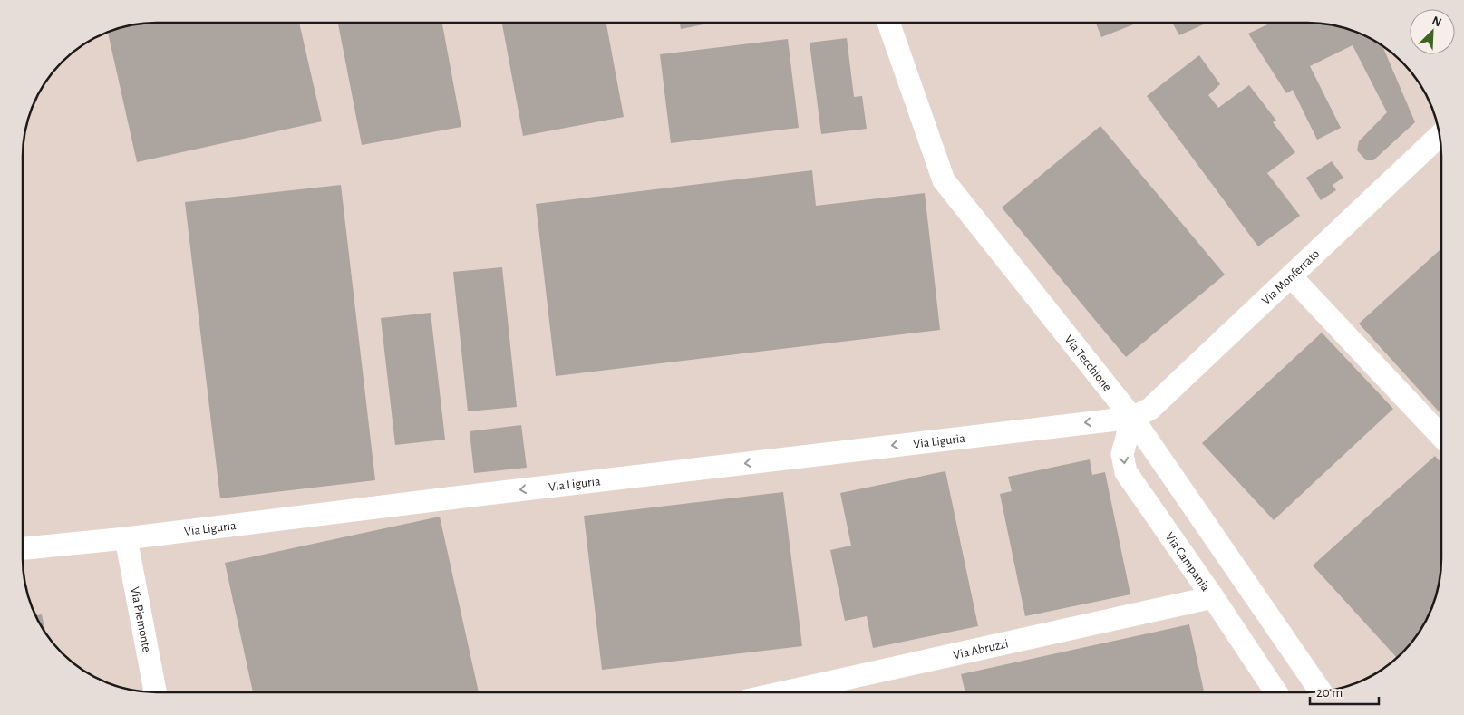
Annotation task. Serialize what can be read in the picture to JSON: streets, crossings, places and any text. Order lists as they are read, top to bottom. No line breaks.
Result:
{"streets":{"street":["Via Monferrato","Via Tecchione","Via Liguria","Via Campania","Via Piemonte","Via Abruzzi"]},"crossings":[["Via Monferrato","Via Tecchione"],["Via Monferrato","Via Liguria"],["Via Monferrato","Via Campania"],["Via Tecchione","Via Liguria"],["Via Tecchione","Via Campania"],["Via Liguria","Via Campania"],["Via Liguria","Via Piemonte"],["Via Campania","Via Abruzzi"]],"one_way":["Via Liguria","Via Campania"],"scale_bar":"20 m","north":"top right"}
